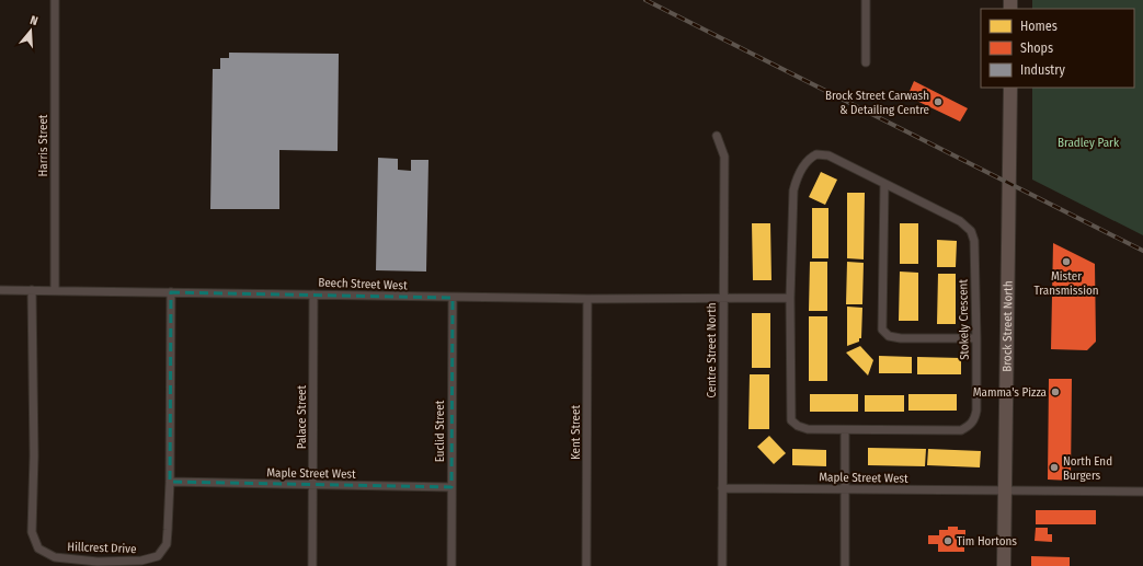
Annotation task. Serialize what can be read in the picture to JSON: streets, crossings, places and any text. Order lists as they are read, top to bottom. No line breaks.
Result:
{"streets":{"main road":["Brock Street North"],"street":["Harris Street","Beech Street West","Stokely Crescent","Centre Street North","Palace Street","Euclid Street","Kent Street","Maple Street West","Hillcrest Drive"]},"crossings":[["Harris Street","Beech Street West"],["Beech Street West","Stokely Crescent"],["Beech Street West","Centre Street North"],["Beech Street West","Palace Street"],["Beech Street West","Euclid Street"],["Beech Street West","Kent Street"],["Beech Street West","Hillcrest Drive"],["Brock Street North","Maple Street West"],["Centre Street North","Maple Street West"],["Palace Street","Maple Street West"],["Euclid Street","Maple Street West"],["Maple Street West","Hillcrest Drive"]],"parks":["Bradley Park"],"places":["Brock Street Carwash & Detailing Centre","Mister Transmission","Mamma's Pizza","North End Burgers","Tim Hortons"],"legend":["Homes","Shops","Industry"],"north":"top"}
